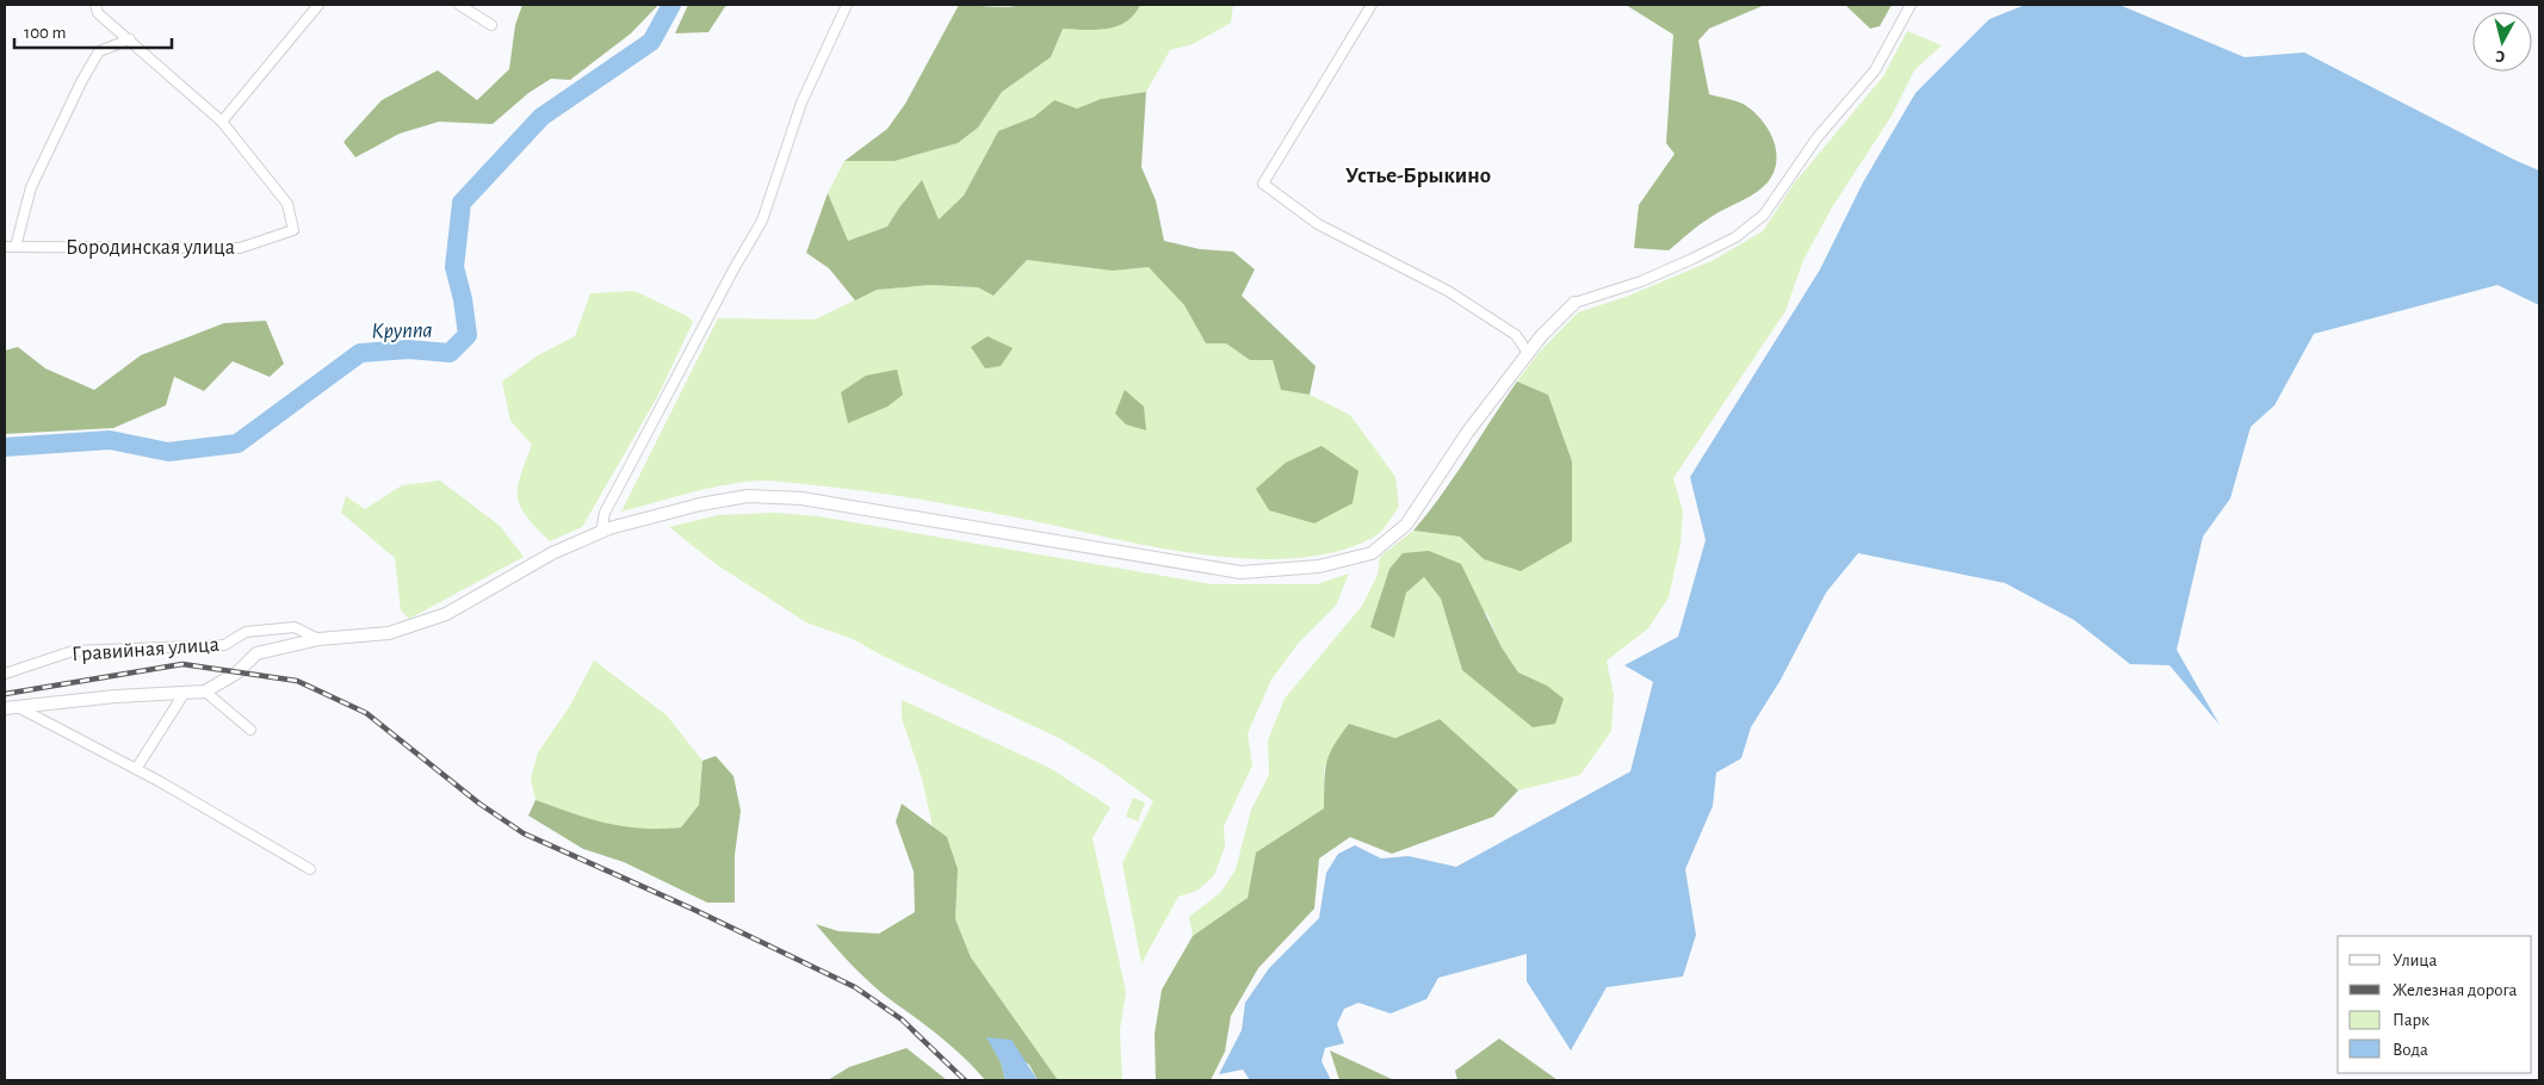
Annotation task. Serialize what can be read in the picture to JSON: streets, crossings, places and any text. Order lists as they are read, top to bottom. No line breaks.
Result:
{"streets":{"street":["Бородинская улица","Гравийная улица"]},"districts":["Устье-Брыкино"],"water":["Круппа"],"legend":["Улица","Железная дорога","Парк","Вода"],"scale_bar":"100 m","north":"bottom"}
